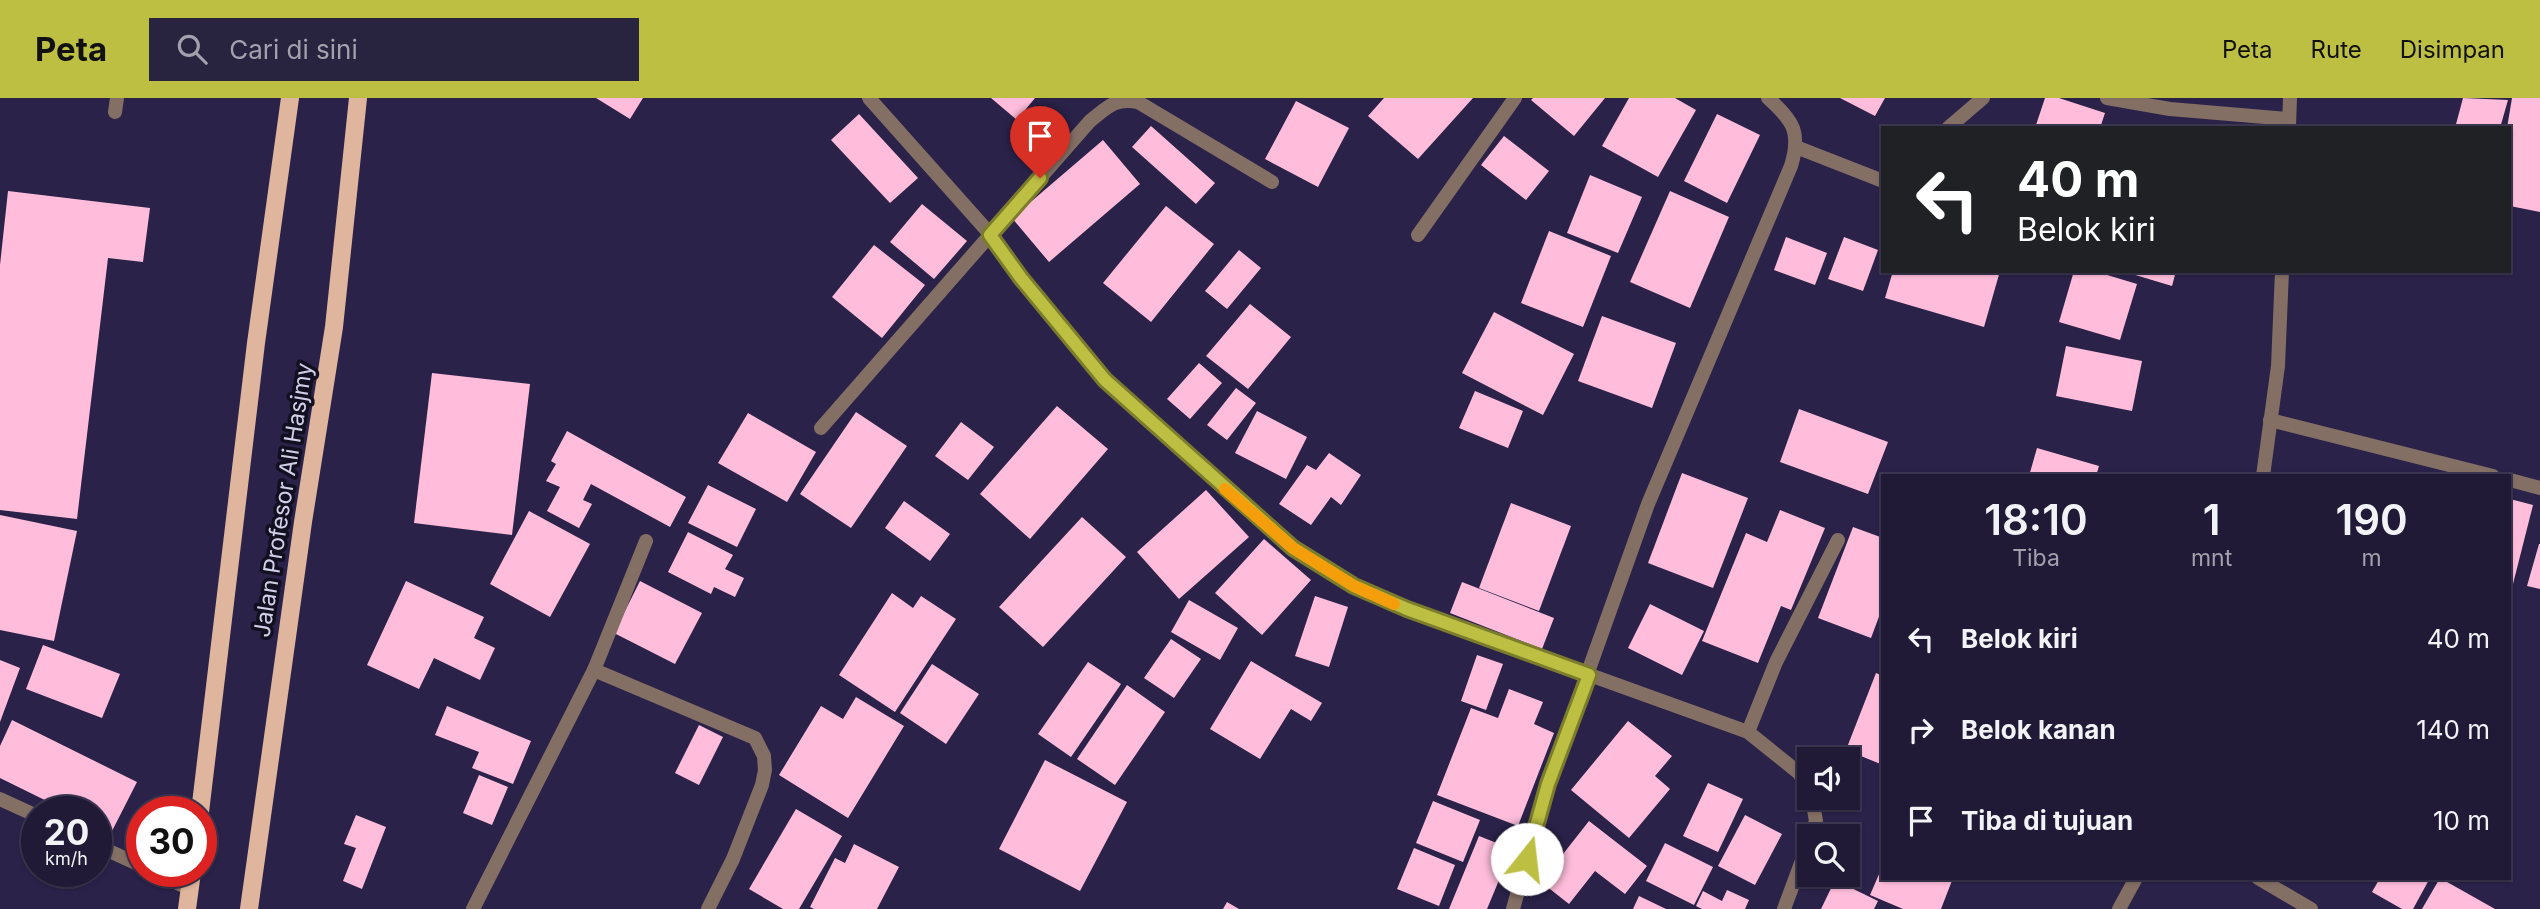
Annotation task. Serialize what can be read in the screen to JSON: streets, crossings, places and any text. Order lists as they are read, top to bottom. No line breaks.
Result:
{"streets":{"main road":["Jalan Profesor Ali Hasjmy"]},"page":{"header":"Peta","search":"Cari di sini","nav":["Peta","Rute","Disimpan"],"turn":["40 m","Belok kiri"],"eta":["18:10","Tiba","1","mnt","190","m"],"list":[{"name":"Belok kiri","value":"40 m"},{"name":"Belok kanan","value":"140 m"},{"name":"Tiba di tujuan","value":"10 m"}],"speed":"20 km/h","limit":"30"}}
